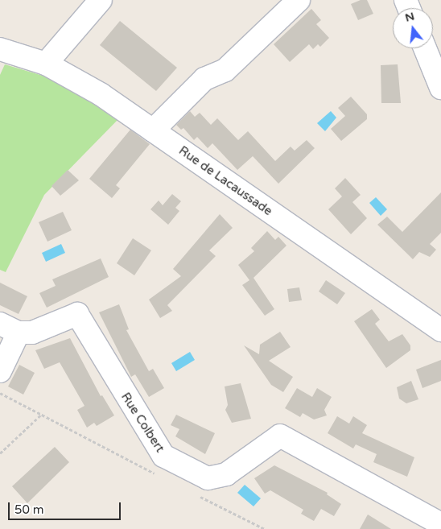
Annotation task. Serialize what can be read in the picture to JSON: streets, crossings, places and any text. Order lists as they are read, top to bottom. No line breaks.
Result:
{"streets":{"street":["Rue de Lacaussade","Rue Colbert"]},"scale_bar":"50 m","north":"top"}
